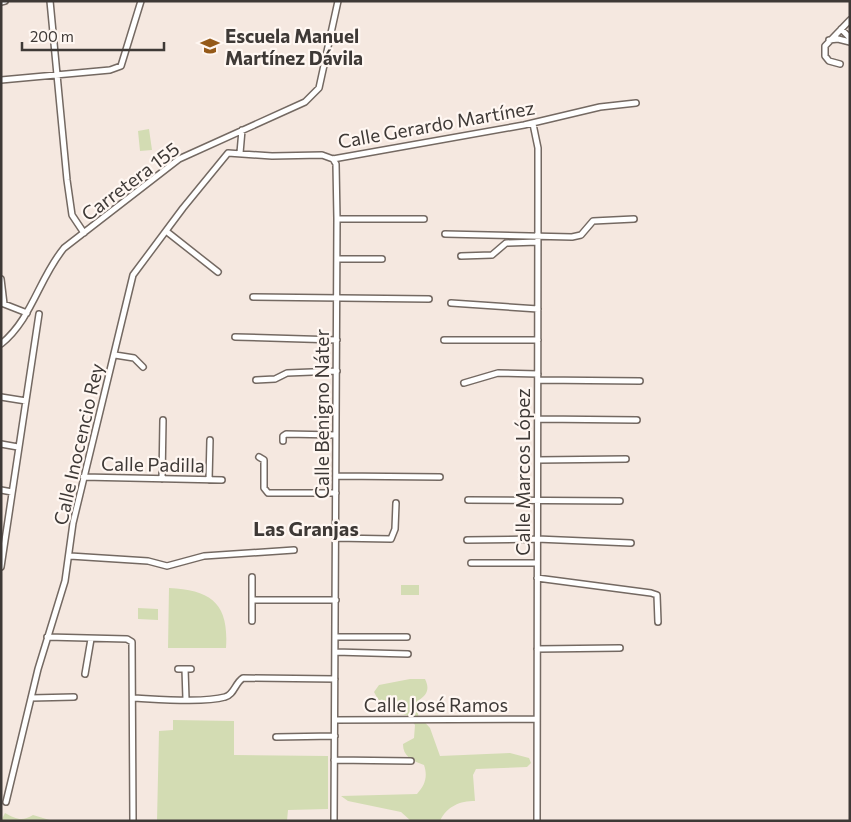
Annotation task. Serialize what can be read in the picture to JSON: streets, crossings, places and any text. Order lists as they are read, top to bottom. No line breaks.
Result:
{"streets":{"street":["Calle Gerardo Martínez","Carretera 155","Calle Benigno Náter","Calle Inocencio Rey","Calle Padilla","Calle Marcos López","Calle José Ramos"]},"crossings":[["Calle Gerardo Martínez","Calle Benigno Náter"],["Calle Gerardo Martínez","Calle Inocencio Rey"],["Calle Gerardo Martínez","Calle Marcos López"],["Calle Benigno Náter","Calle José Ramos"],["Calle Inocencio Rey","Calle Padilla"],["Calle Marcos López","Calle José Ramos"]],"districts":["Las Granjas"],"places":{"school or university":["Escuela Manuel Martínez Dávila"]},"scale_bar":"200 m"}
